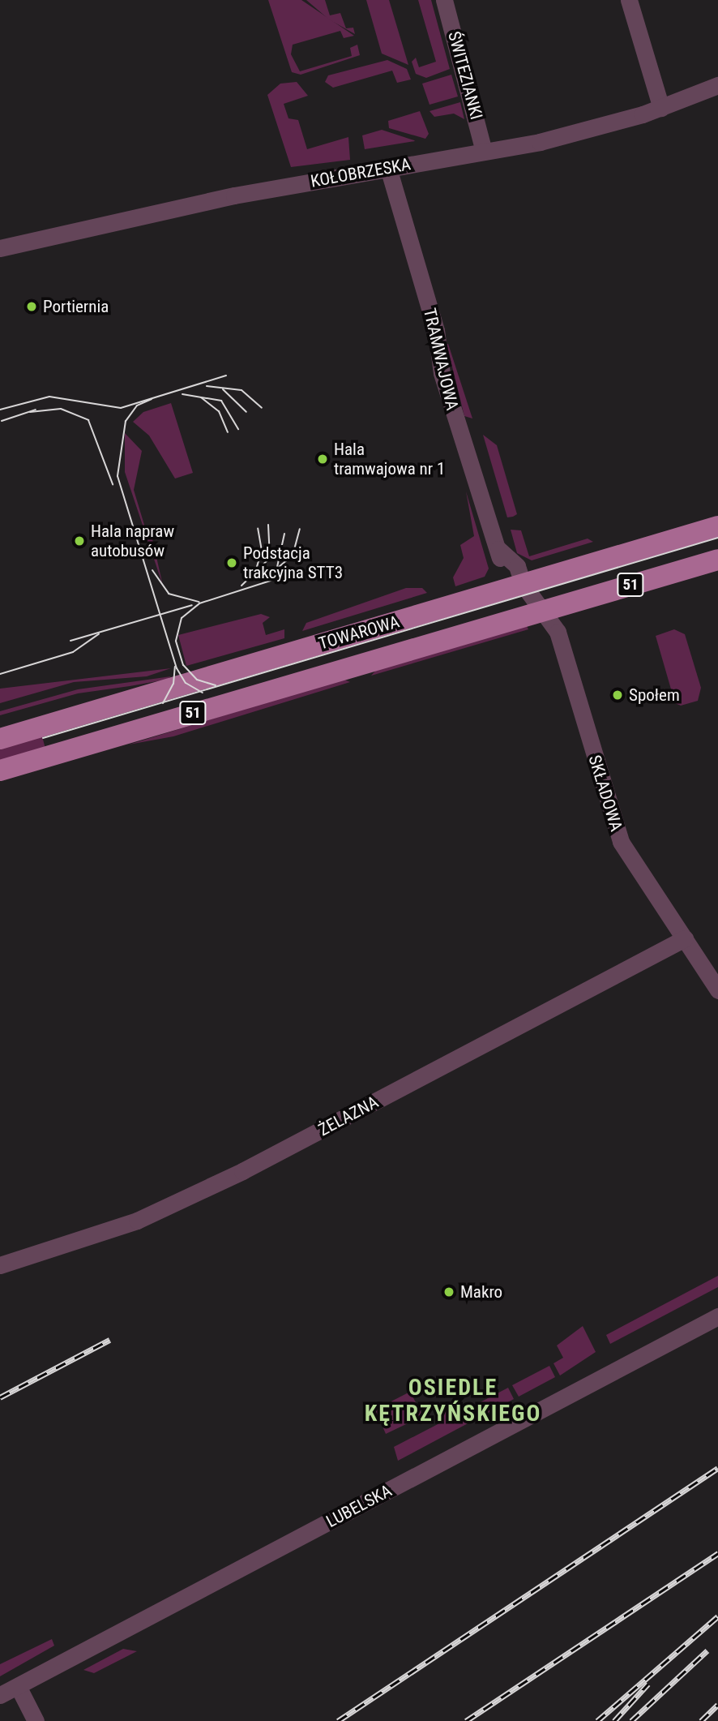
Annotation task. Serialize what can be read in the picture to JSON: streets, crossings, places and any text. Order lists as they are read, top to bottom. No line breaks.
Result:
{"streets":{"main road":["51","TOWAROWA"],"street":["ŚWITEZIANKI","KOŁOBRZESKA","TRAMWAJOWA","SKŁADOWA","ŻELAZNA","LUBELSKA"]},"crossings":[["ŚWITEZIANKI","KOŁOBRZESKA"],["KOŁOBRZESKA","TRAMWAJOWA"],["TRAMWAJOWA","TOWAROWA"],["TRAMWAJOWA","SKŁADOWA"],["TOWAROWA","SKŁADOWA"],["SKŁADOWA","ŻELAZNA"]],"districts":["OSIEDLE KĘTRZYŃSKIEGO"],"places":["Portiernia","Hala tramwajowa nr 1","Hala napraw autobusów","Podstacja trakcyjna STT3","Społem","Makro"]}
